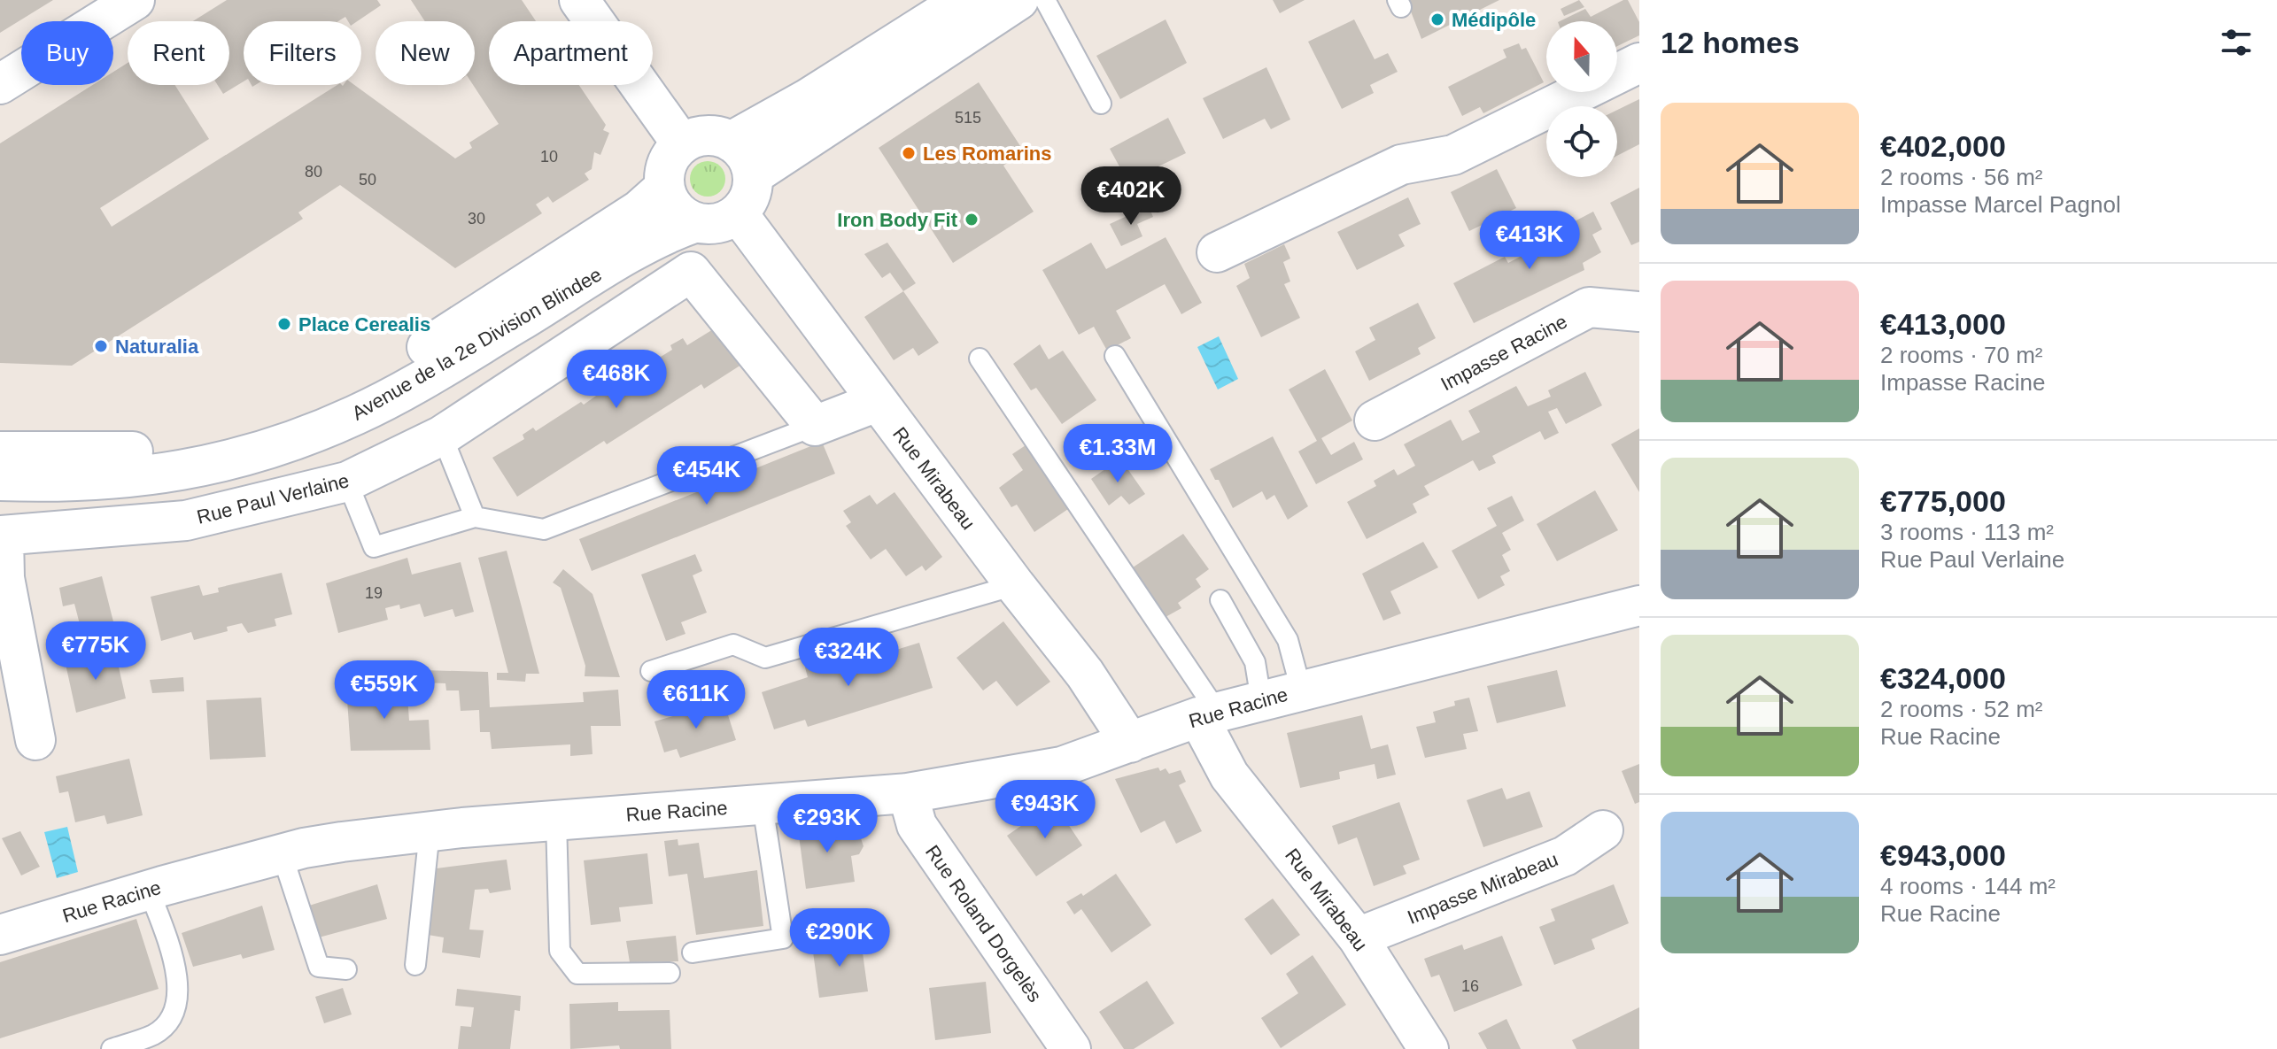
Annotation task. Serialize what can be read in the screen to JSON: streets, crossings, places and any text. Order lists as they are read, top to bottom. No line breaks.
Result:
{"streets":{"street":["Avenue de la 2e Division Blindee","Impasse Racine","Rue Mirabeau","Rue Paul Verlaine","Rue Racine","Impasse Mirabeau","Rue Roland Dorgelès"]},"crossings":[["Avenue de la 2e Division Blindee","Rue Mirabeau"],["Rue Mirabeau","Rue Racine"],["Rue Mirabeau","Impasse Mirabeau"],["Rue Racine","Rue Roland Dorgelès"]],"places":["Médipôle","Les Romarins","Iron Body Fit","Place Cerealis","Naturalia"],"house_numbers":["515","10","80","50","30","19","16"],"north":"top","page":{"heading":"12 homes","chip":["Buy","Rent","Filters","New","Apartment"],"list":[{"name":"€402,000","note":"2 rooms · 56 m² · Impasse Marcel Pagnol"},{"name":"€413,000","note":"2 rooms · 70 m² · Impasse Racine"},{"name":"€775,000","note":"3 rooms · 113 m² · Rue Paul Verlaine"},{"name":"€324,000","note":"2 rooms · 52 m² · Rue Racine"},{"name":"€943,000","note":"4 rooms · 144 m² · Rue Racine"}],"price":["€402K","€413K","€468K","€1.33M","€454K","€775K","€324K","€559K","€611K","€943K","€293K","€290K"]}}
